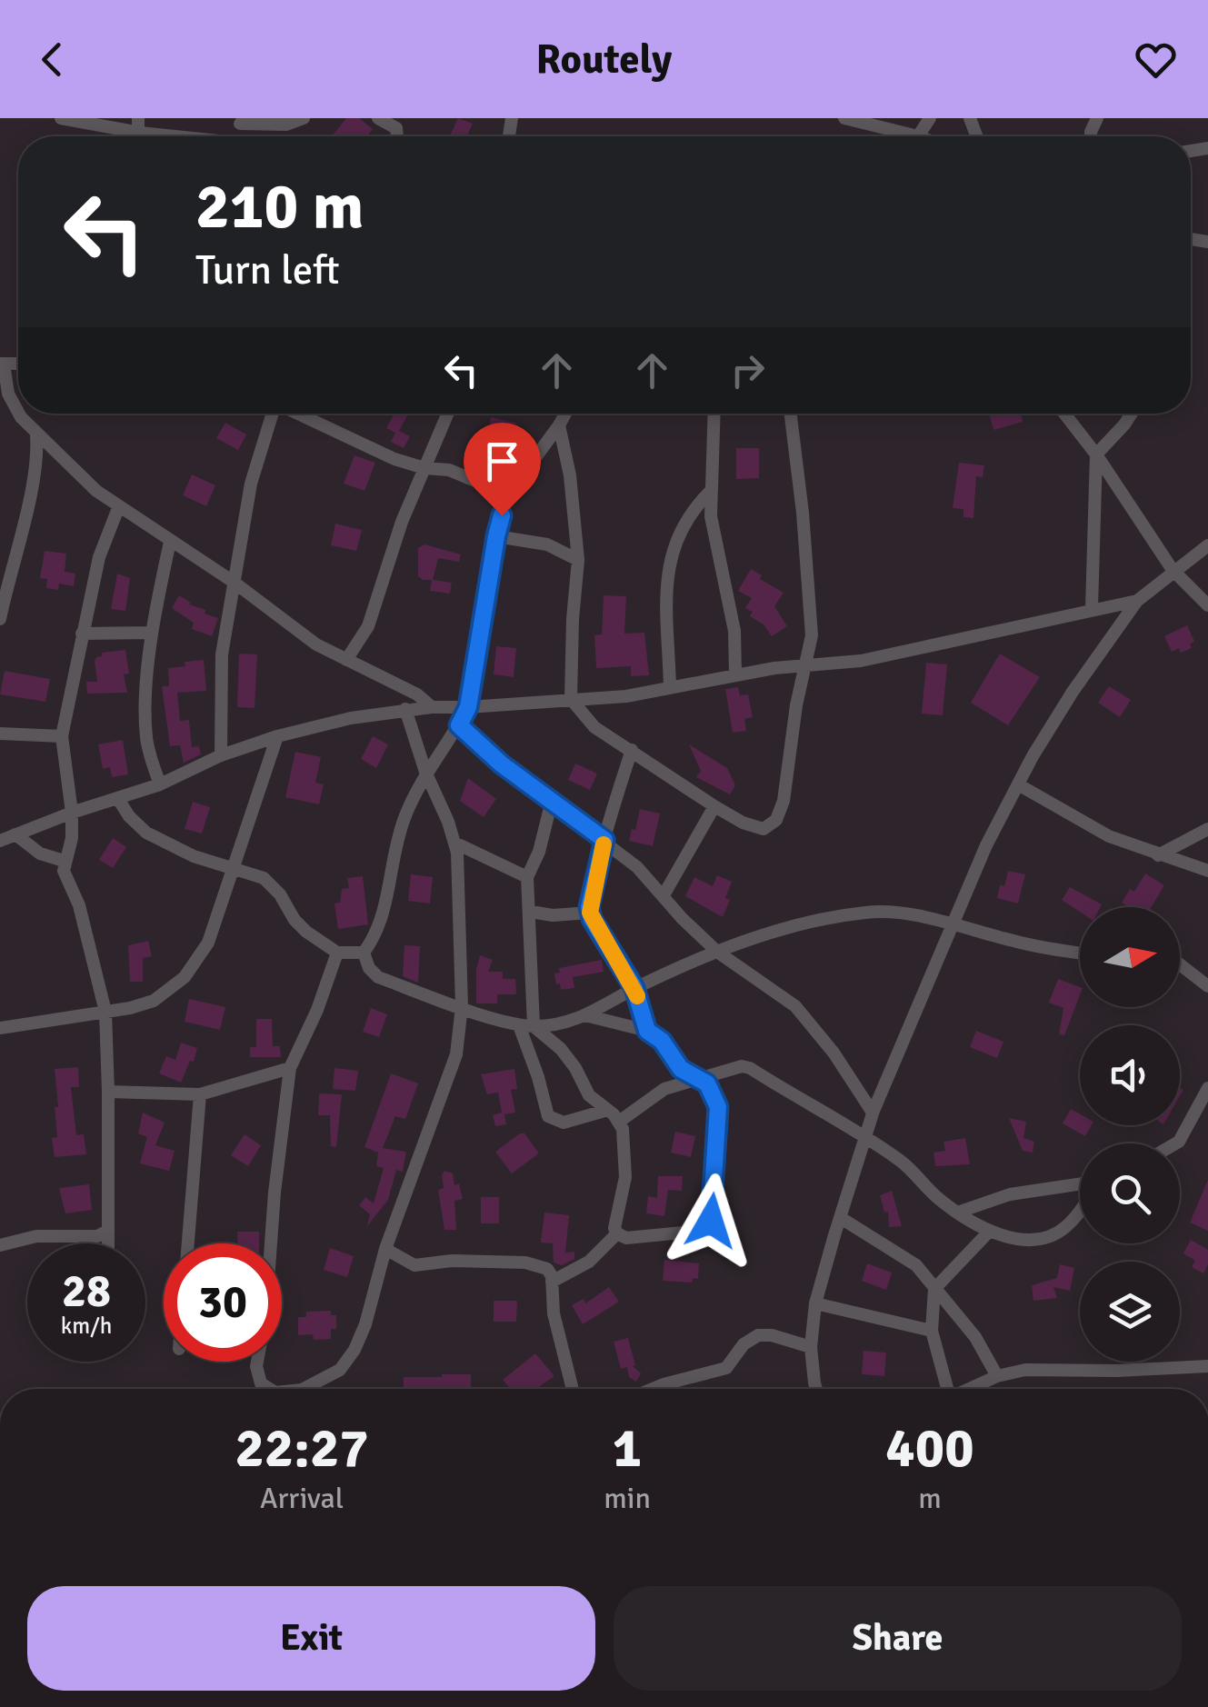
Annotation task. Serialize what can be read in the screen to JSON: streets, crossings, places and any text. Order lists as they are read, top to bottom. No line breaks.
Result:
{"north":"right","page":{"header":"Routely","turn":["210 m","Turn left"],"speed":"28 km/h","limit":"30","eta":["22:27","Arrival","1","min","400","m"],"buttons":["Exit","Share"]}}
